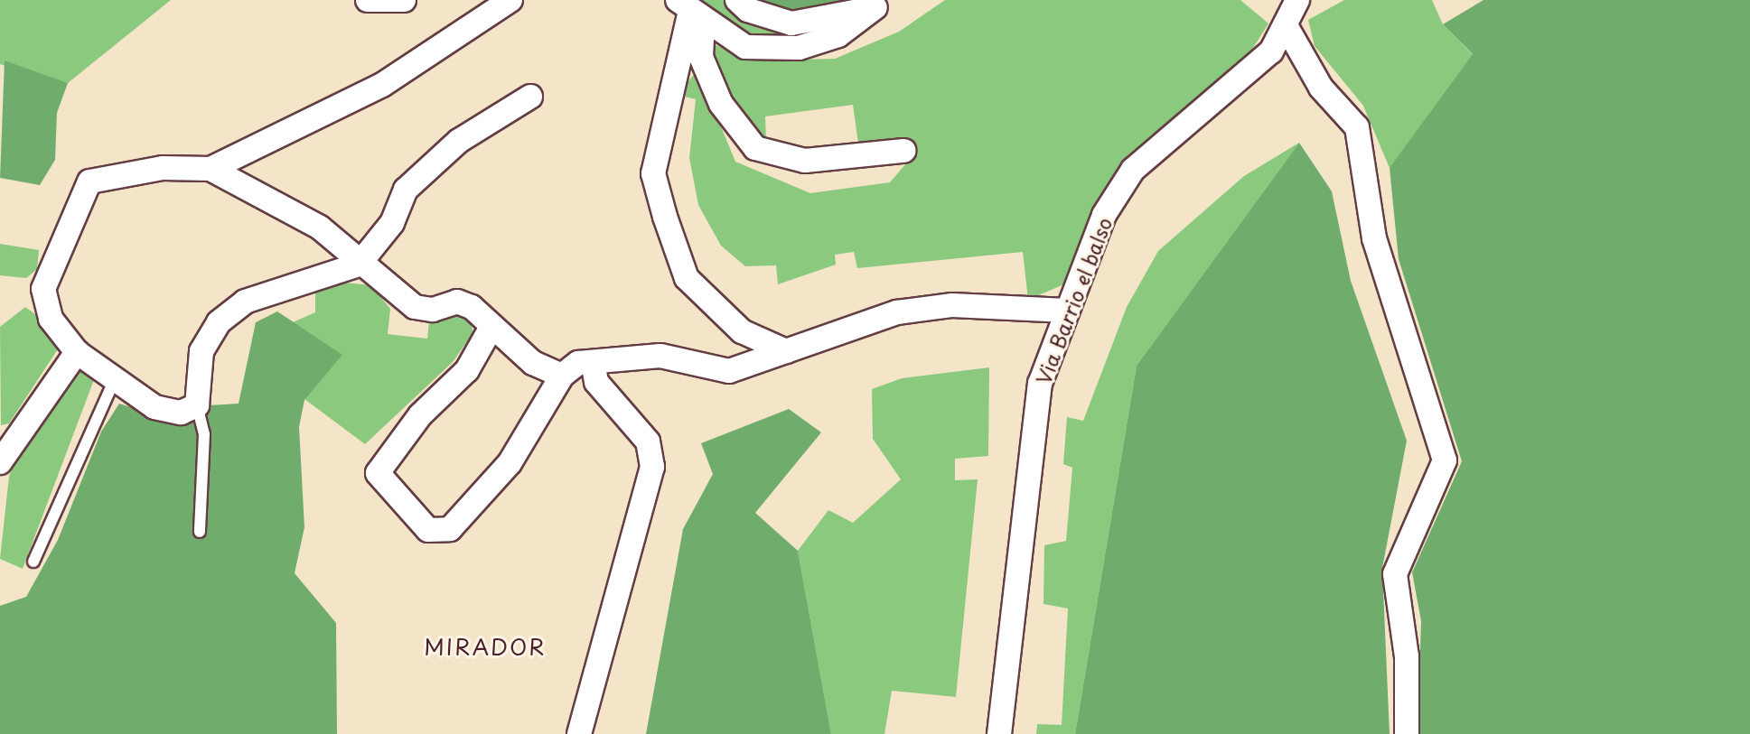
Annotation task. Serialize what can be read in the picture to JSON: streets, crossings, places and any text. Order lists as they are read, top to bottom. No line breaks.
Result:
{"streets":{"street":["Via Barrio el balso"]},"districts":["MIRADOR"]}
